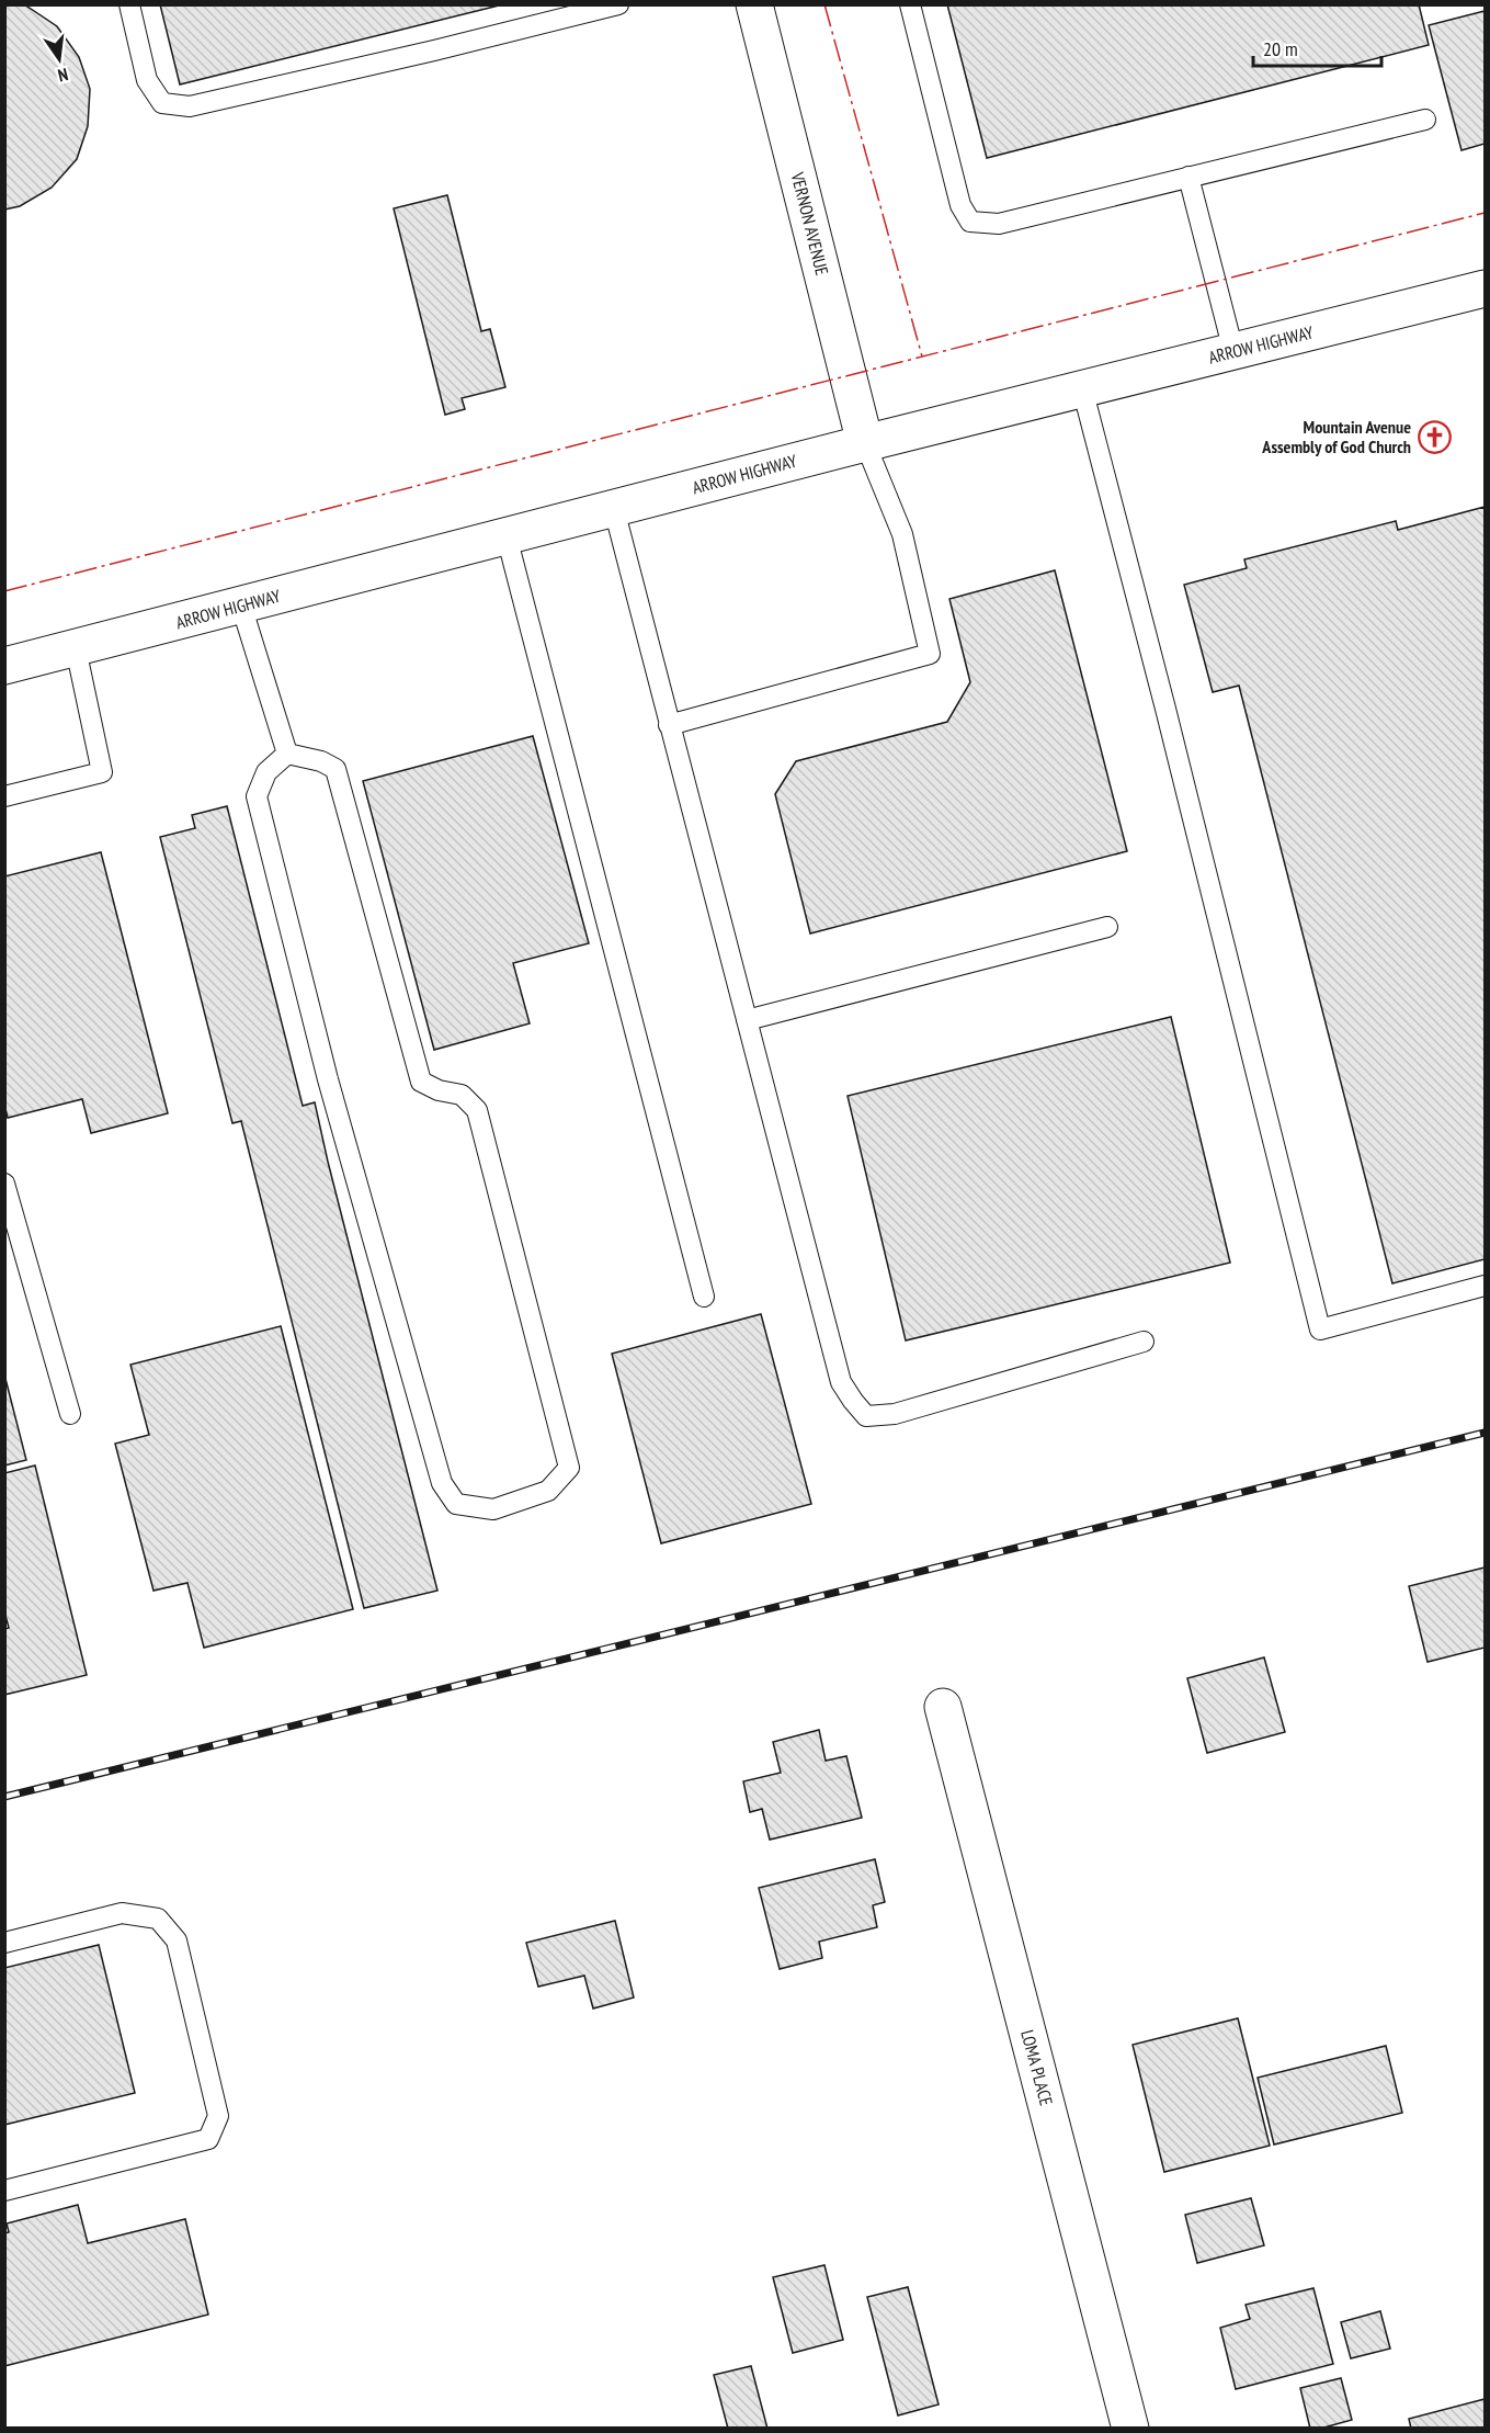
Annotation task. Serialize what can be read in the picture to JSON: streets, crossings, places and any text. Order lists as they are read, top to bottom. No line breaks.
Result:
{"streets":{"main road":["VERNON AVENUE","ARROW HIGHWAY","LOMA PLACE"]},"crossings":[["VERNON AVENUE","ARROW HIGHWAY"]],"places":{"church":["Mountain Avenue Assembly of God Church"]},"scale_bar":"20 m","north":"bottom"}
